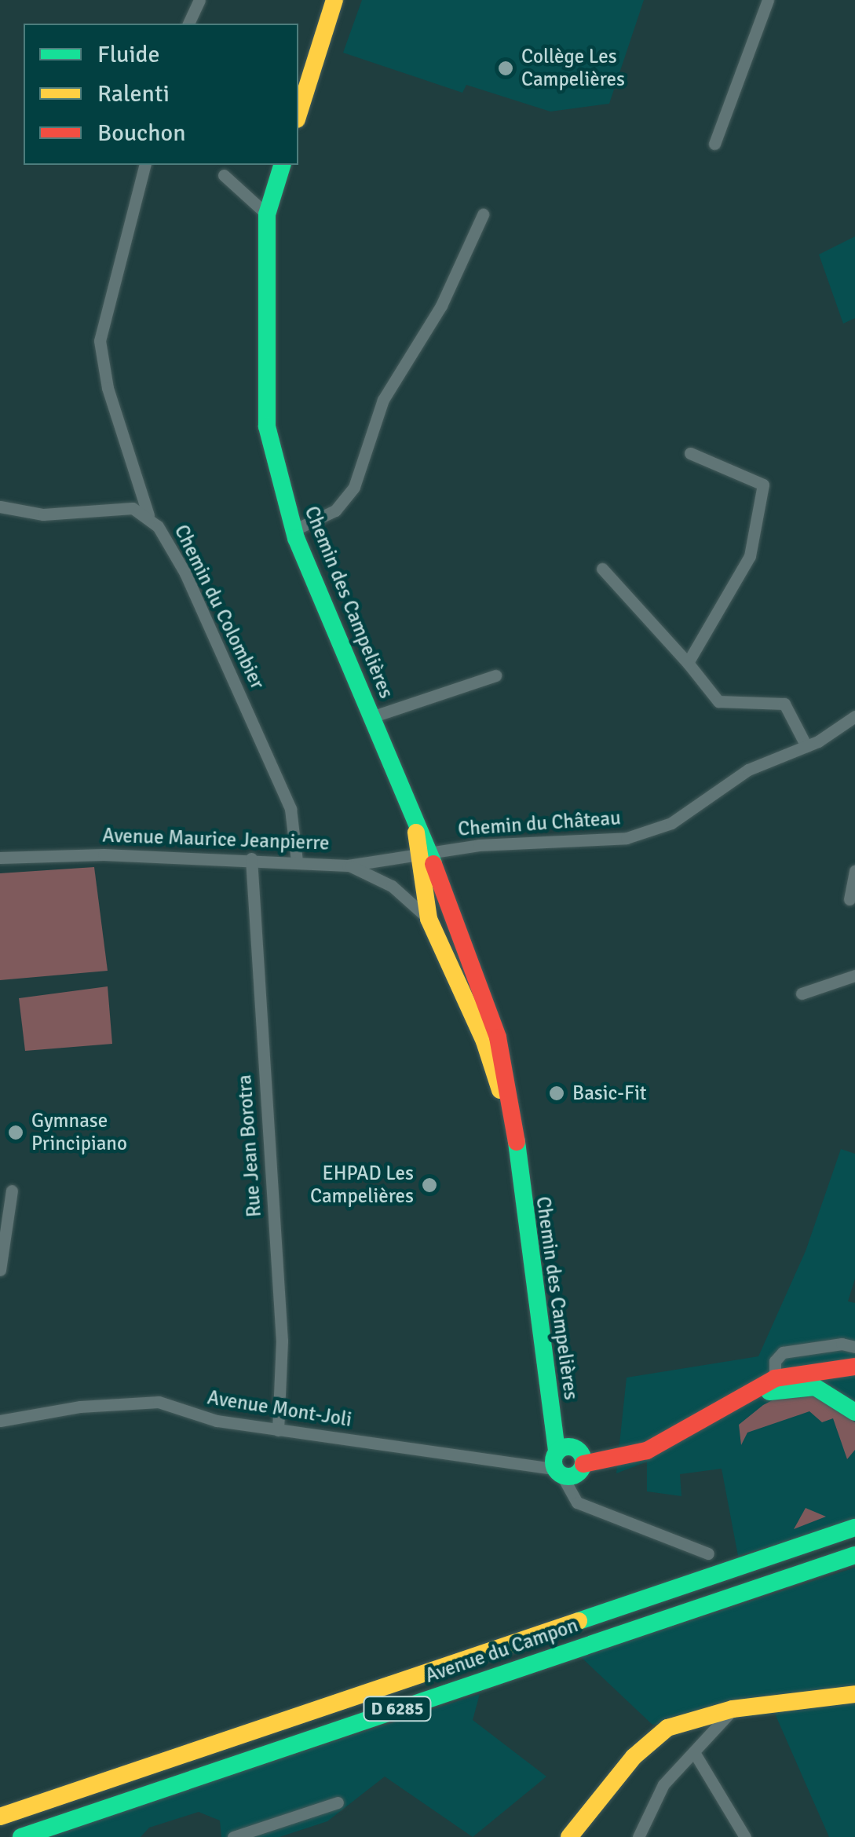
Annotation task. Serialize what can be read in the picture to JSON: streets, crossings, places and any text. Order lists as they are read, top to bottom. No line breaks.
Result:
{"streets":{"main road":["Chemin des Campelières","Avenue du Campon","D 6285"],"street":["Chemin du Colombier","Chemin du Château","Avenue Maurice Jeanpierre","Rue Jean Borotra","Avenue Mont-Joli"]},"crossings":[["Chemin des Campelières","Chemin du Château"],["Chemin des Campelières","Avenue Maurice Jeanpierre"],["Chemin des Campelières","Avenue Mont-Joli"],["Chemin du Colombier","Avenue Maurice Jeanpierre"],["Chemin du Château","Avenue Maurice Jeanpierre"],["Avenue Maurice Jeanpierre","Rue Jean Borotra"],["Rue Jean Borotra","Avenue Mont-Joli"]],"places":["Collège Les Campelières","Basic-Fit","Gymnase Principiano","EHPAD Les Campelières"],"legend":["Fluide","Ralenti","Bouchon"]}
